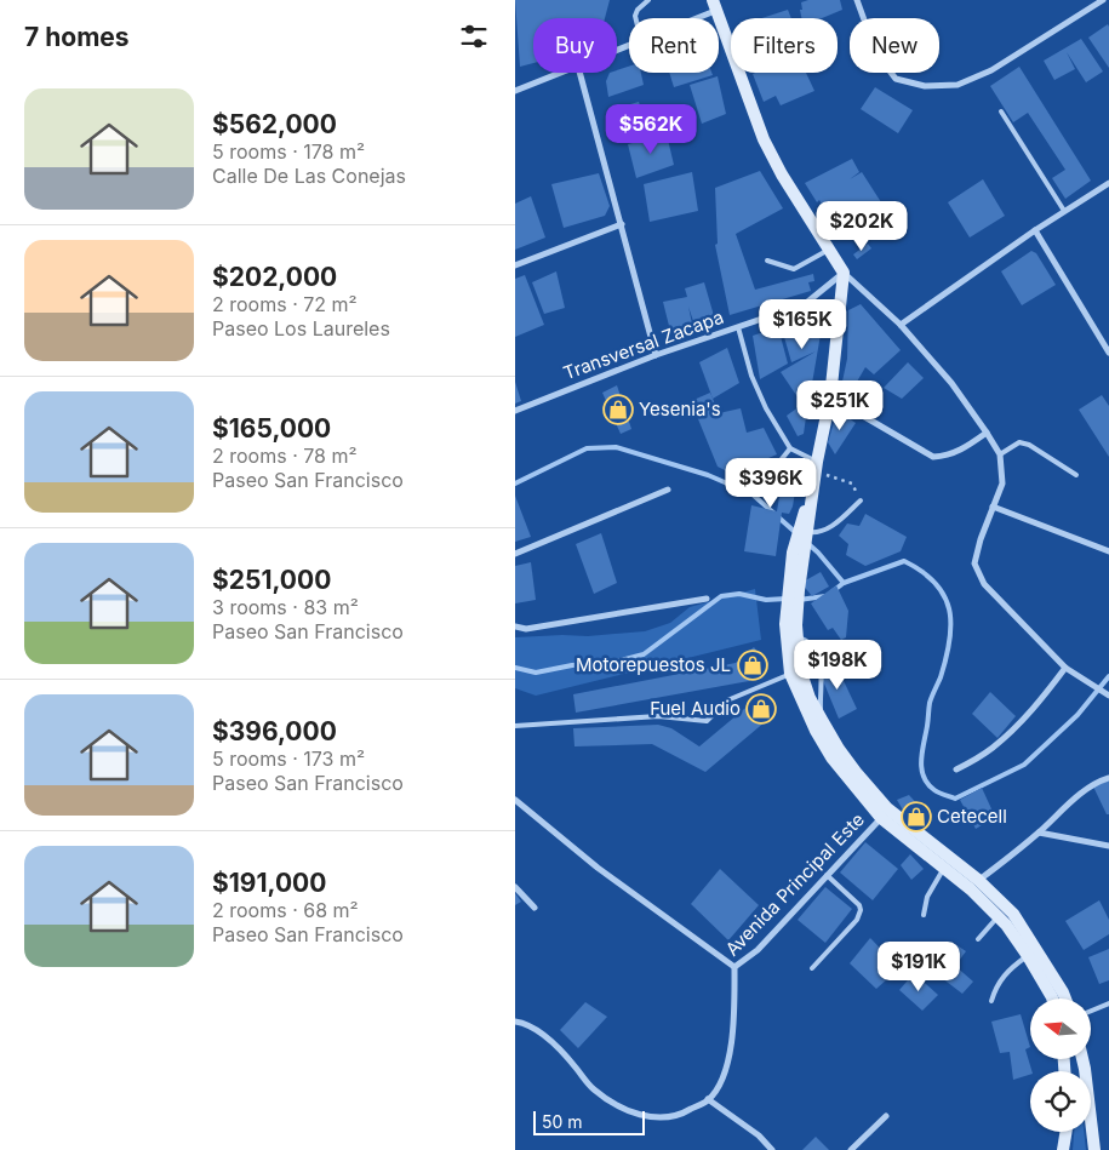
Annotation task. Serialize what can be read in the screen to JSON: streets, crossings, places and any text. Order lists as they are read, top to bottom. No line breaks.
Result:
{"streets":{"street":["Transversal Zacapa","Avenida Principal Este"]},"places":{"shop":["Yesenia's","Motorepuestos JL","Fuel Audio","Cetecell"]},"scale_bar":"50 m","north":"left","page":{"heading":"7 homes","chip":["Buy","Rent","Filters","New"],"list":[{"name":"$562,000","note":"5 rooms · 178 m² · Calle De Las Conejas"},{"name":"$202,000","note":"2 rooms · 72 m² · Paseo Los Laureles"},{"name":"$165,000","note":"2 rooms · 78 m² · Paseo San Francisco"},{"name":"$251,000","note":"3 rooms · 83 m² · Paseo San Francisco"},{"name":"$396,000","note":"5 rooms · 173 m² · Paseo San Francisco"},{"name":"$191,000","note":"2 rooms · 68 m² · Paseo San Francisco"}],"price":["$562K","$202K","$165K","$251K","$396K","$198K","$191K"],"scale":"50 m"}}
